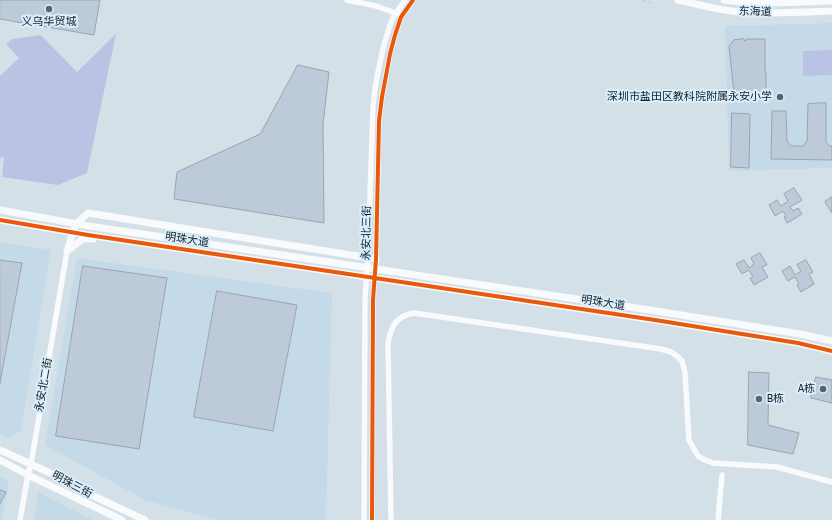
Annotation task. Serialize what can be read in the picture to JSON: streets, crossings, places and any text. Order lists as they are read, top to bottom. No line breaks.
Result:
{"streets":{"street":["东海道","永安北三街","明珠大道","永安北二街","明珠三街"]},"crossings":[["永安北三街","明珠大道"],["明珠大道","永安北二街"],["永安北二街","明珠三街"]],"places":["义乌华贸城","深圳市盐田区教科院附属永安小学","A栋","B栋"]}
